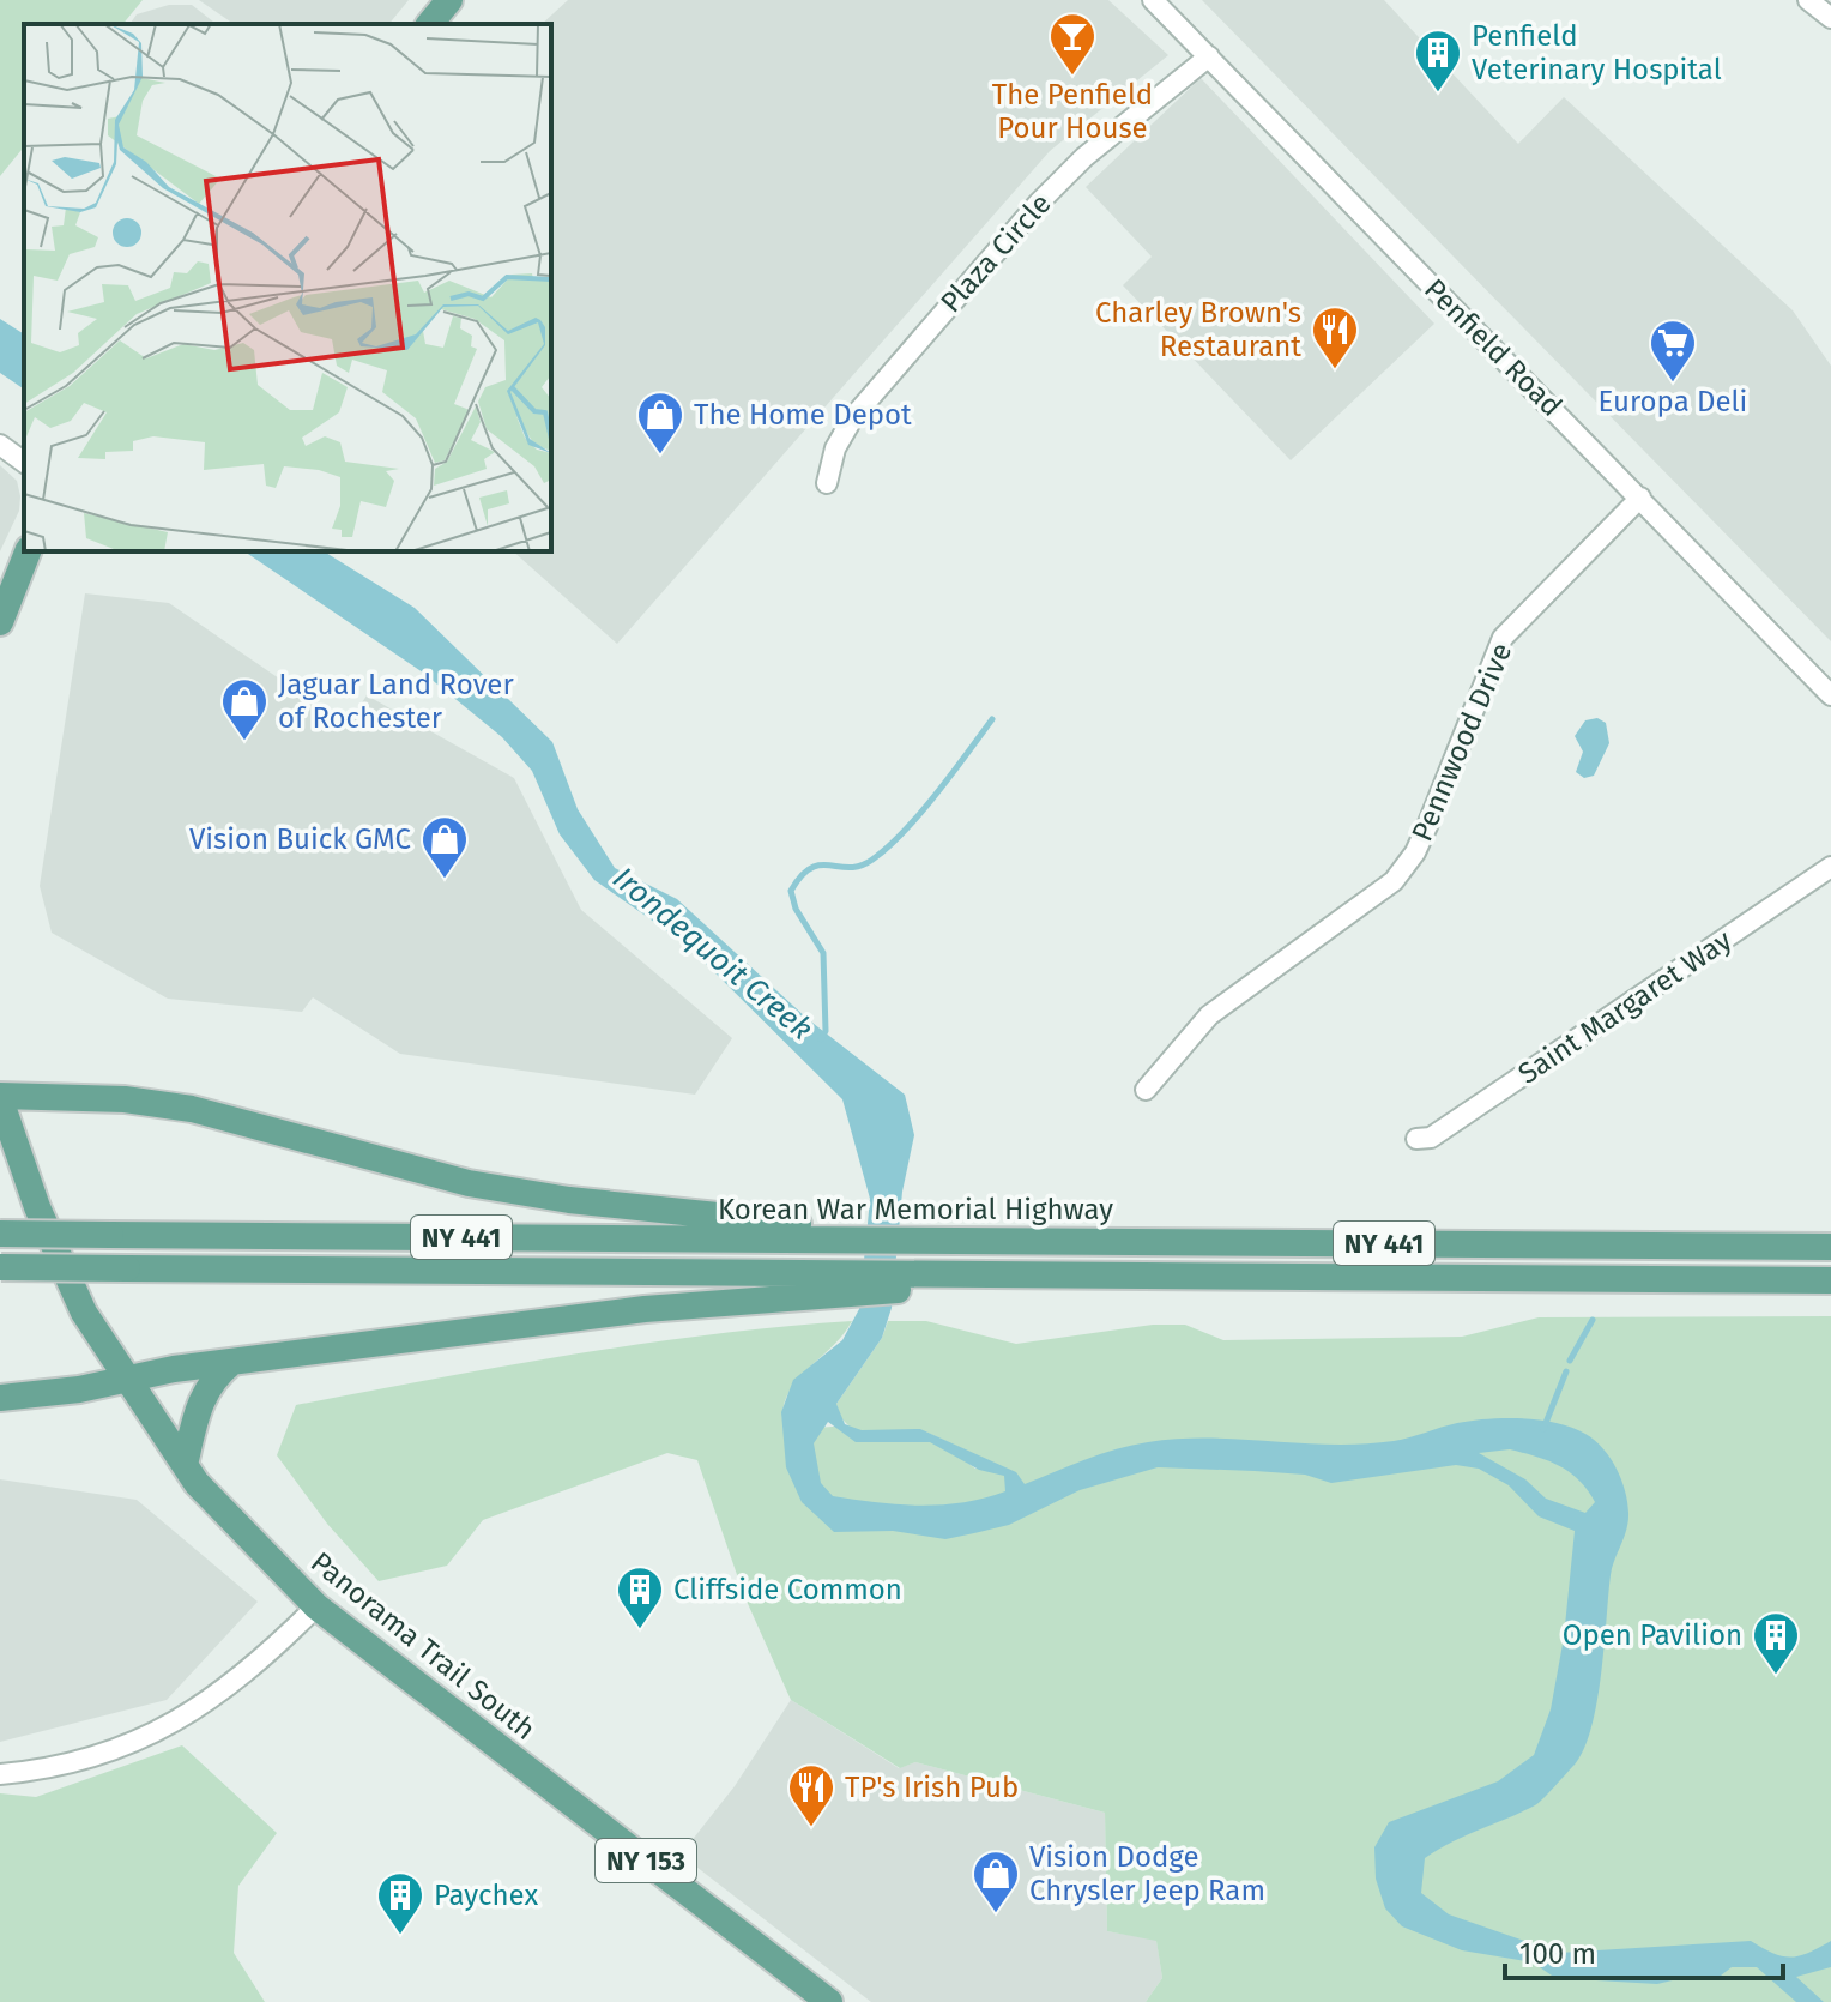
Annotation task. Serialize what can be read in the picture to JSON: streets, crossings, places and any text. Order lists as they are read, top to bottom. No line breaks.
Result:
{"streets":{"main road":["Korean War Memorial Highway","NY 441","Panorama Trail South","NY 153"],"street":["Plaza Circle","Penfield Road","Pennwood Drive","Saint Margaret Way"]},"crossings":[["Plaza Circle","Penfield Road"],["Penfield Road","Pennwood Drive"]],"water":["Irondequoit Creek"],"places":{"bar":["The Penfield Pour House"],"building":["Penfield Veterinary Hospital","Cliffside Common","Open Pavilion","Paychex"],"restaurant":["Charley Brown's Restaurant","TP's Irish Pub"],"supermarket":["Europa Deli"],"shop":["The Home Depot","Jaguar Land Rover of Rochester","Vision Buick GMC","Vision Dodge Chrysler Jeep Ram"]},"scale_bar":"100 m"}
